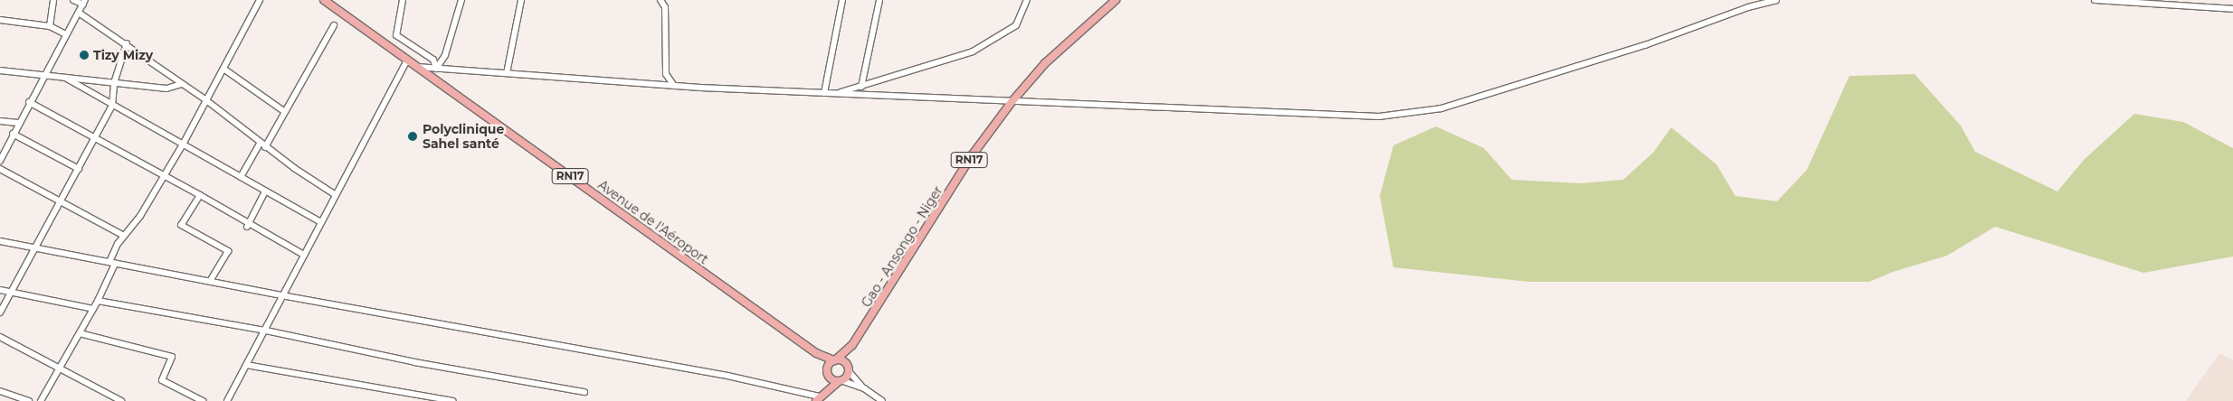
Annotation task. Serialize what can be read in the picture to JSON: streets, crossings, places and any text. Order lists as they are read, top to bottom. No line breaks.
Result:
{"streets":{"main road":["RN17","Avenue de l'Aéroport","Gao - Ansongo - Niger"]},"crossings":[["RN17","Avenue de l'Aéroport"],["RN17","Gao - Ansongo - Niger"]],"places":["Tizy Mizy","Polyclinique Sahel santé"]}
